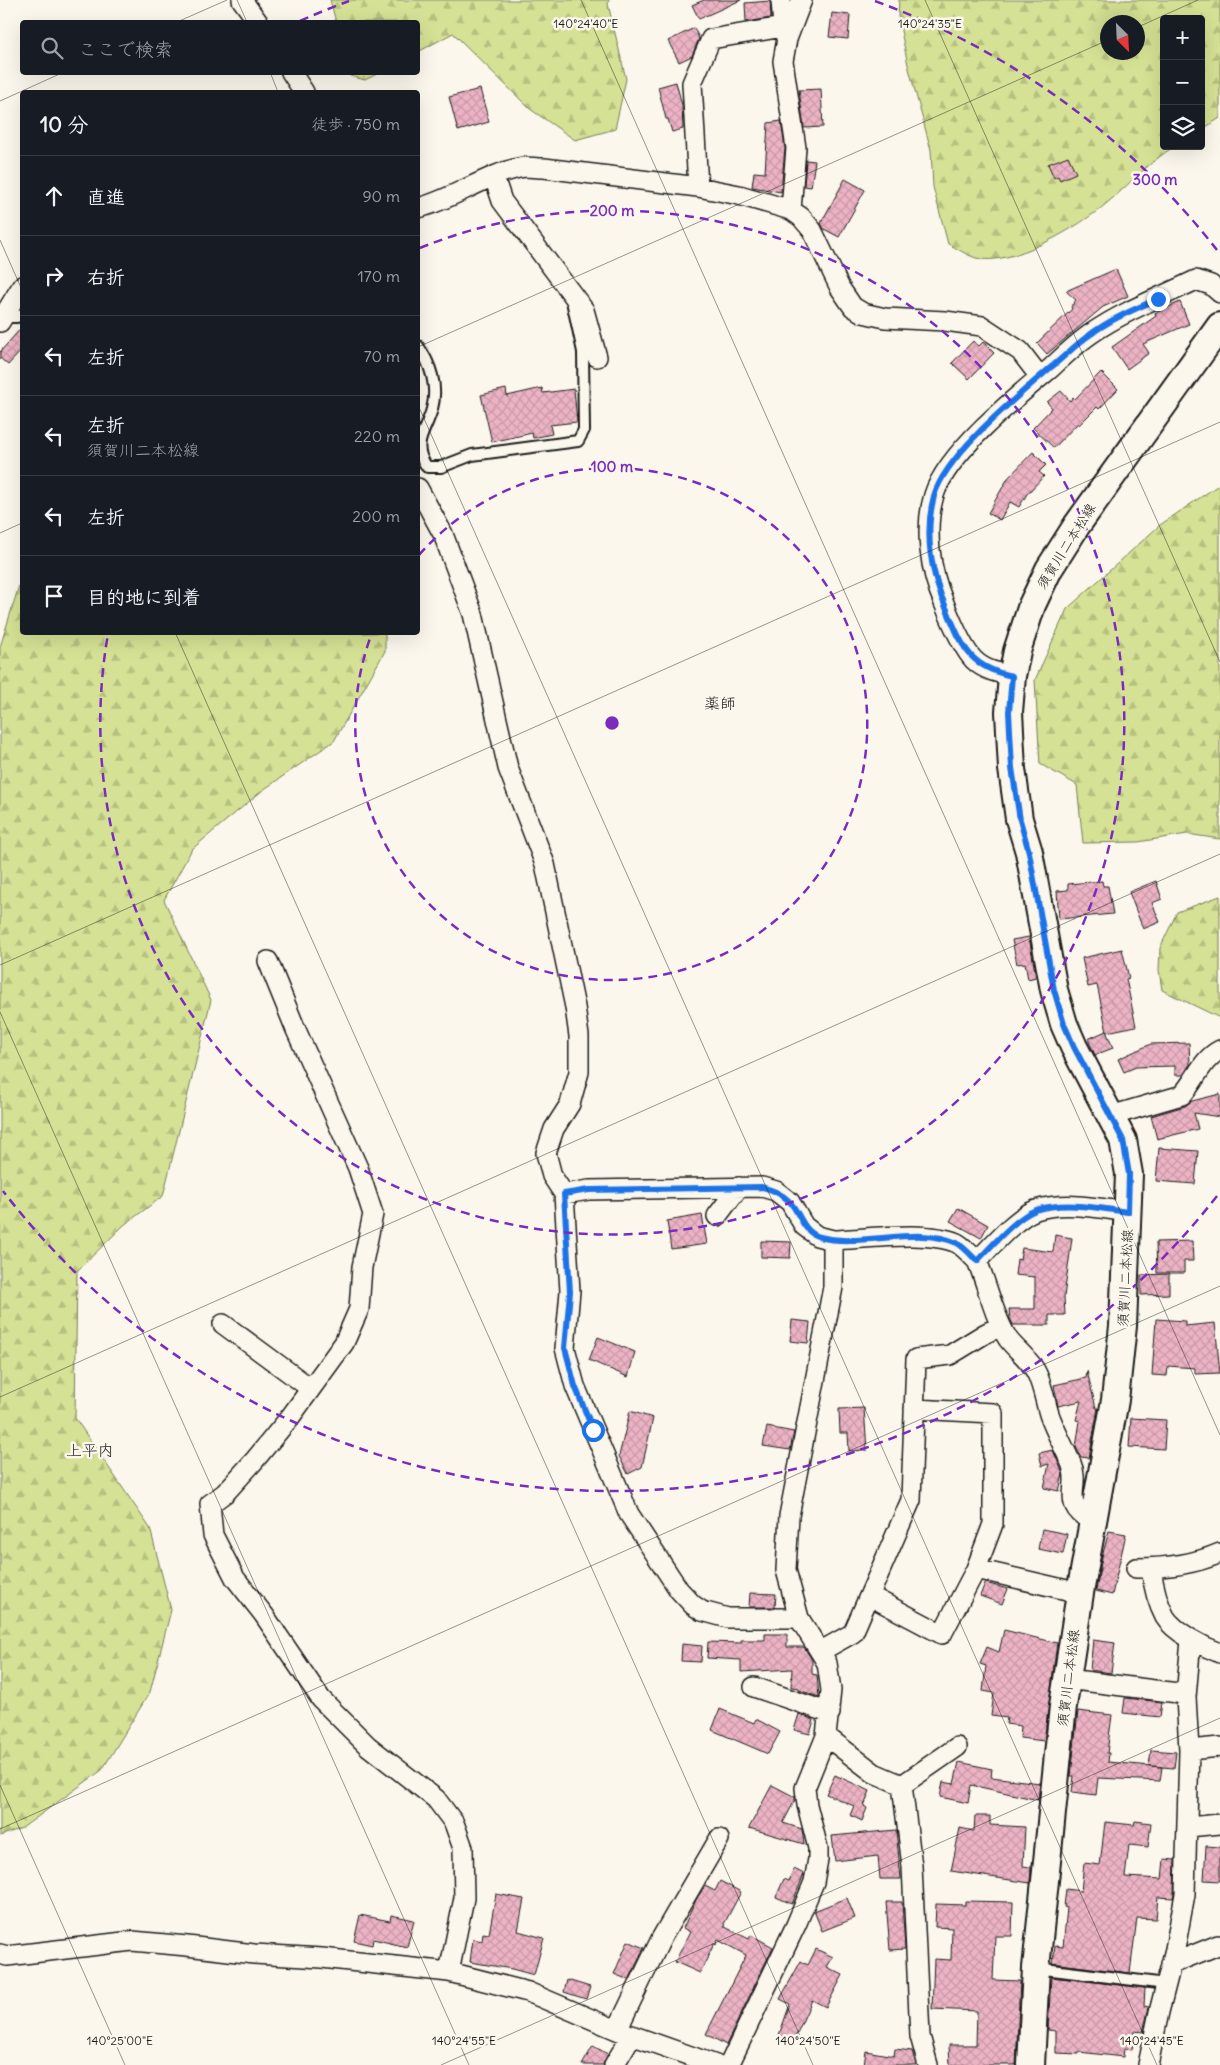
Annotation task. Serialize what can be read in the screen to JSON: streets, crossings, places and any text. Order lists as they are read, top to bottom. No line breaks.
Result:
{"streets":{"main road":["須賀川二本松線"]},"districts":["薬師","上平内"],"north":"bottom right","page":{"map_buttons":["+","−"],"search":"ここで検索","heading":["10 分","徒歩 · 750 m"],"list":[["直進","90 m"],["右折","170 m"],["左折","70 m"],["左折","須賀川二本松線","220 m"],["左折","200 m"],"目的地に到着"]},"coordinates":["140°24'40\"E","140°24'35\"E","140°25'00\"E","140°24'55\"E","140°24'50\"E","140°24'45\"E"],"rings":["300 m","200 m","100 m"]}
